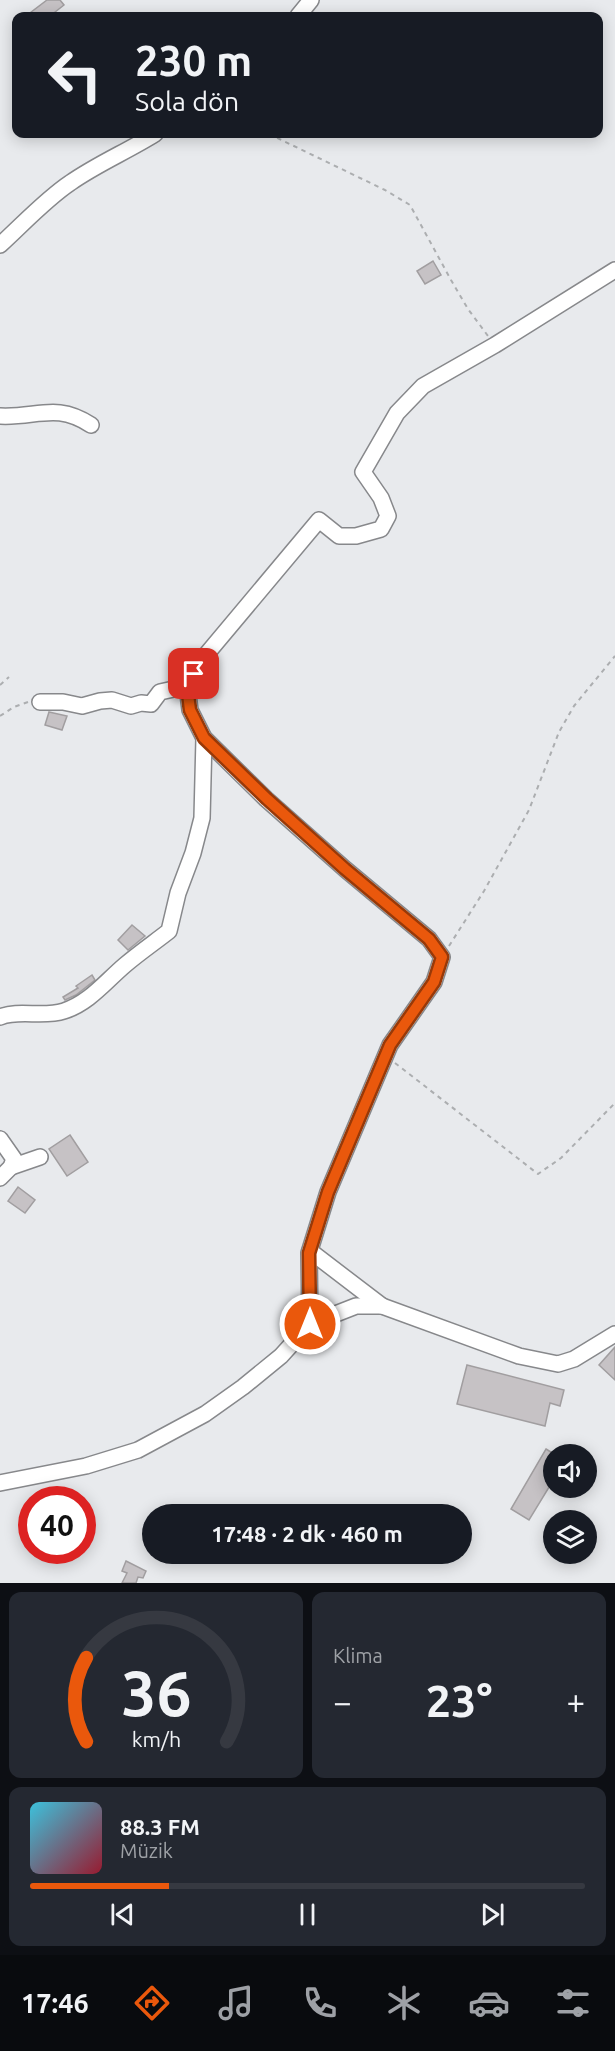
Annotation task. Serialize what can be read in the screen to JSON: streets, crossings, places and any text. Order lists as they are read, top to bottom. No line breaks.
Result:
{"page":{"turn":["230 m","Sola dön"],"limit":"40","trip":"17:48 · 2 dk · 460 m","tile":"Klima","heat":["−","23°","+"],"song":["88.3 FM","Müzik"],"tabs":"17:46","gauge":["36","km/h"]}}
